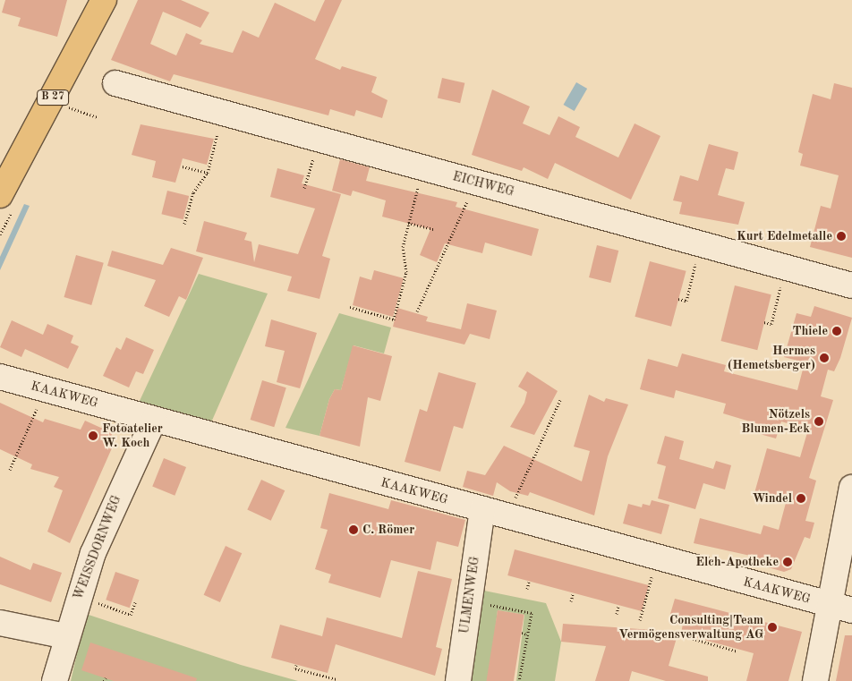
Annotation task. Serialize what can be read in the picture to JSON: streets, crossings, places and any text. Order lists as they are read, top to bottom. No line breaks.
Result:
{"streets":{"main road":["B 27"],"street":["EICHWEG","KAAKWEG","WEISSDORNWEG","ULMENWEG"]},"crossings":[["KAAKWEG","WEISSDORNWEG"],["KAAKWEG","ULMENWEG"]],"places":["Kurt Edelmetalle","Thiele","Hermes (Hemetsberger)","Nötzels Blumen-Eck","Fotoatelier W. Koch","Windel","C. Römer","Elch-Apotheke","Consulting|Team Vermögensverwaltung AG"]}
